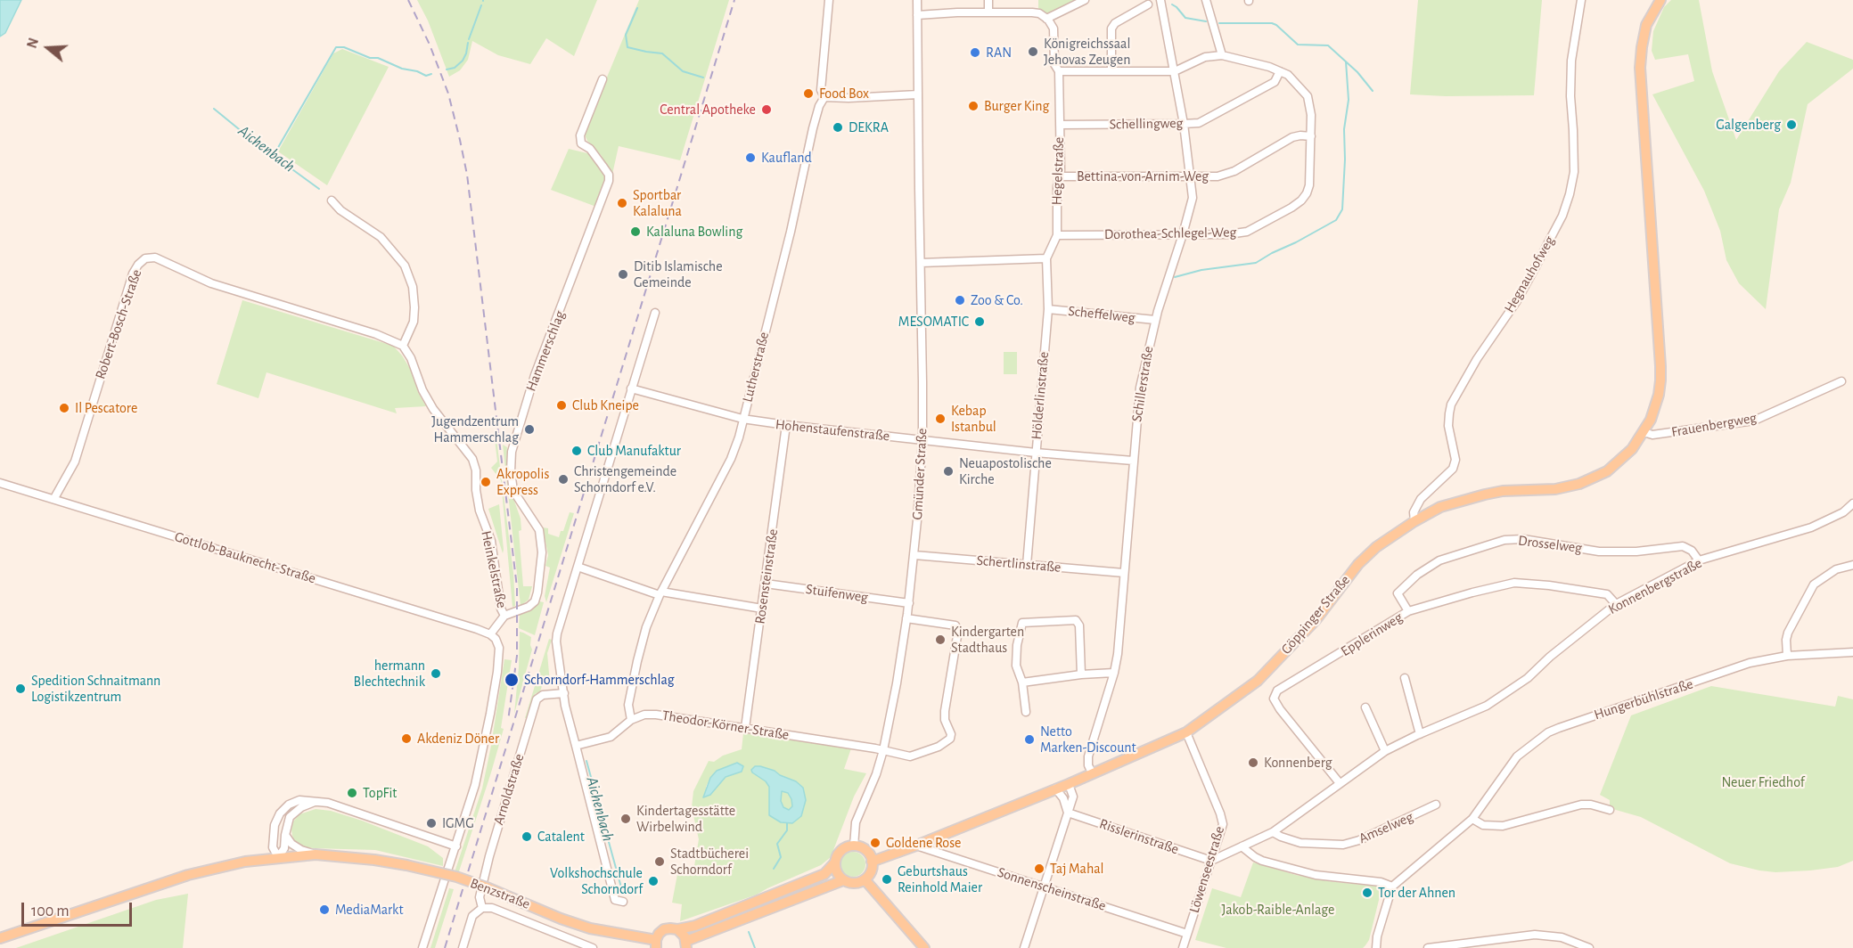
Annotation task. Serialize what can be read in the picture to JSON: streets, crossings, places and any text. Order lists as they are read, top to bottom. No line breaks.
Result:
{"streets":{"main road":["Göppinger Straße","Benzstraße"],"street":["Schellingweg","Hegelstraße","Bettina-von-Arnim-Weg","Dorothea-Schlegel-Weg","Hegnauhofweg","Scheffelweg","Robert-Bosch-Straße","Hammerschlag","Lutherstraße","Schillerstraße","Hölderlinstraße","Frauenbergweg","Hohenstaufenstraße","Gmünder Straße","Drosselweg","Gottlob-Bauknecht-Straße","Schertlinstraße","Heinkelstraße","Rosensteinstraße","Konnenbergstraße","Stuifenweg","Epplerinweg","Hungerbühlstraße","Theodor-Körner-Straße","Arnoldstraße","Amselweg","Risslerinstraße","Löwenseestraße","Sonnenscheinstraße"]},"crossings":[["Schellingweg","Hegelstraße"],["Schellingweg","Dorothea-Schlegel-Weg"],["Schellingweg","Schillerstraße"],["Hegelstraße","Bettina-von-Arnim-Weg"],["Hegelstraße","Dorothea-Schlegel-Weg"],["Hegelstraße","Hölderlinstraße"],["Bettina-von-Arnim-Weg","Dorothea-Schlegel-Weg"],["Bettina-von-Arnim-Weg","Schillerstraße"],["Dorothea-Schlegel-Weg","Schillerstraße"],["Hegnauhofweg","Göppinger Straße"],["Scheffelweg","Schillerstraße"],["Scheffelweg","Hölderlinstraße"],["Robert-Bosch-Straße","Gottlob-Bauknecht-Straße"],["Robert-Bosch-Straße","Heinkelstraße"],["Hammerschlag","Heinkelstraße"],["Lutherstraße","Hohenstaufenstraße"],["Lutherstraße","Theodor-Körner-Straße"],["Schillerstraße","Hohenstaufenstraße"],["Schillerstraße","Schertlinstraße"],["Schillerstraße","Göppinger Straße"],["Hölderlinstraße","Hohenstaufenstraße"],["Hölderlinstraße","Schertlinstraße"],["Frauenbergweg","Göppinger Straße"],["Hohenstaufenstraße","Gmünder Straße"],["Hohenstaufenstraße","Rosensteinstraße"],["Gmünder Straße","Schertlinstraße"],["Gmünder Straße","Stuifenweg"],["Gmünder Straße","Göppinger Straße"],["Gmünder Straße","Theodor-Körner-Straße"],["Drosselweg","Konnenbergstraße"],["Drosselweg","Epplerinweg"],["Gottlob-Bauknecht-Straße","Heinkelstraße"],["Rosensteinstraße","Stuifenweg"],["Rosensteinstraße","Theodor-Körner-Straße"],["Konnenbergstraße","Epplerinweg"],["Konnenbergstraße","Amselweg"],["Konnenbergstraße","Risslerinstraße"],["Konnenbergstraße","Löwenseestraße"],["Göppinger Straße","Löwenseestraße"],["Göppinger Straße","Sonnenscheinstraße"],["Risslerinstraße","Löwenseestraße"],["Löwenseestraße","Sonnenscheinstraße"]],"water":["Aichenbach"],"parks":["Neuer Friedhof","Jakob-Raible-Anlage"],"places":["Königreichssaal Jehovas Zeugen","RAN","Food Box","Burger King","Central Apotheke","Galgenberg","DEKRA","Kaufland","Sportbar Kalaluna","Kalaluna Bowling","Ditib Islamische Gemeinde","Zoo & Co.","MESOMATIC","Club Kneipe","Il Pescatore","Kebap Istanbul","Jugendzentrum Hammerschlag","Club Manufaktur","Neuapostolische Kirche","Christengemeinde Schorndorf e.V.","Akropolis Express","Kindergarten Stadthaus","hermann Blechtechnik","Schorndorf-Hammerschlag","Spedition Schnaitmann Logistikzentrum","Akdeniz Döner","Netto Marken-Discount","Konnenberg","TopFit","Kindertagesstätte Wirbelwind","IGMG","Catalent","Goldene Rose","Stadtbücherei Schorndorf","Taj Mahal","Geburtshaus Reinhold Maier","Volkshochschule Schorndorf","Tor der Ahnen","MediaMarkt"],"scale_bar":"100 m","north":"left"}
